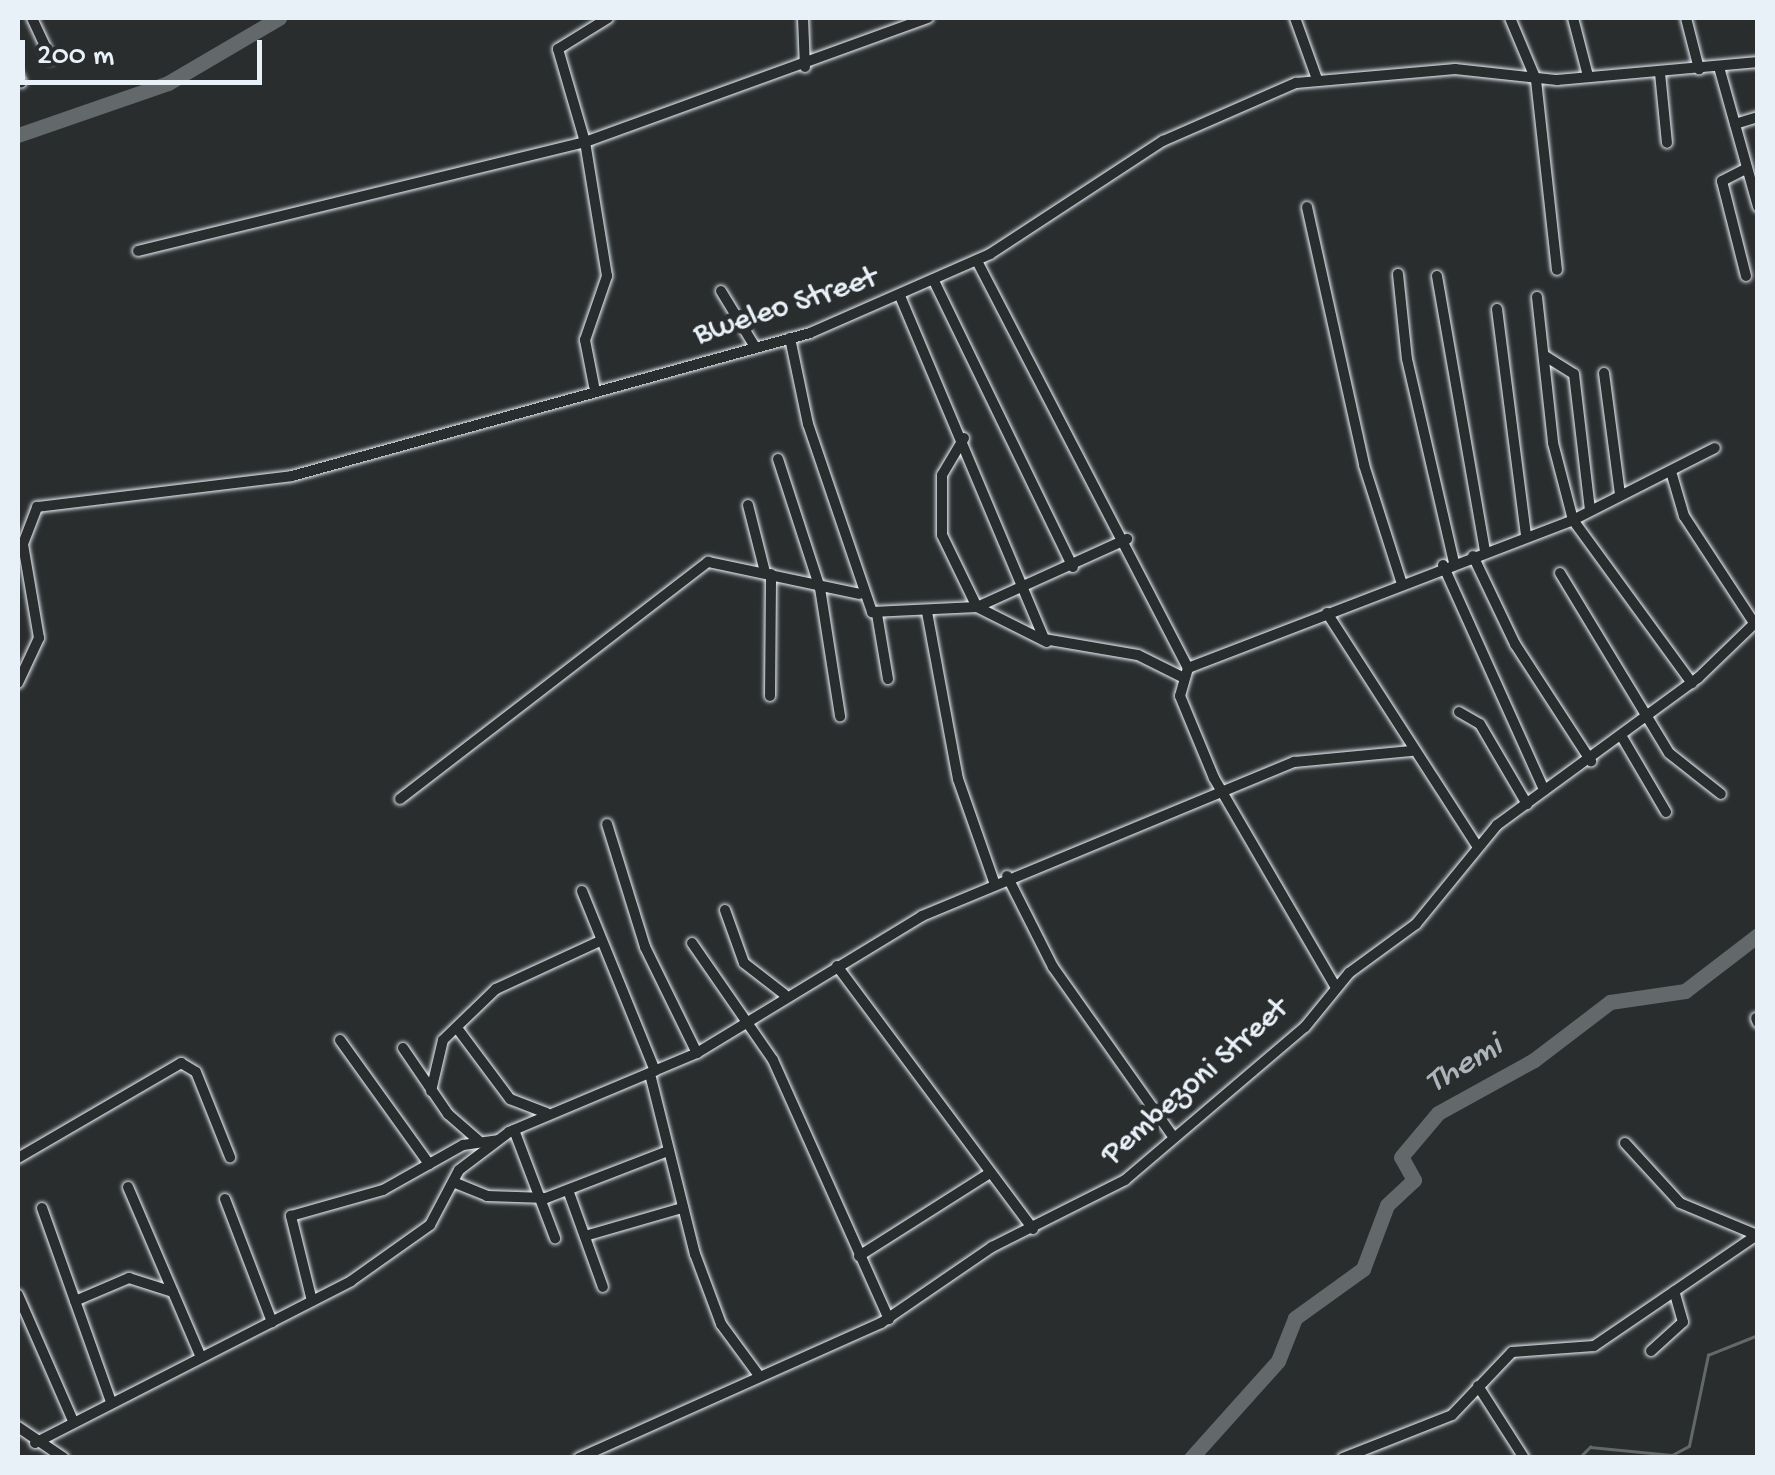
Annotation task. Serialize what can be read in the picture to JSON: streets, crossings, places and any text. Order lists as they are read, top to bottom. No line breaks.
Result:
{"streets":{"street":["Bweleo Street","Pembezoni Street"]},"water":["Themi"],"scale_bar":"200 m"}
